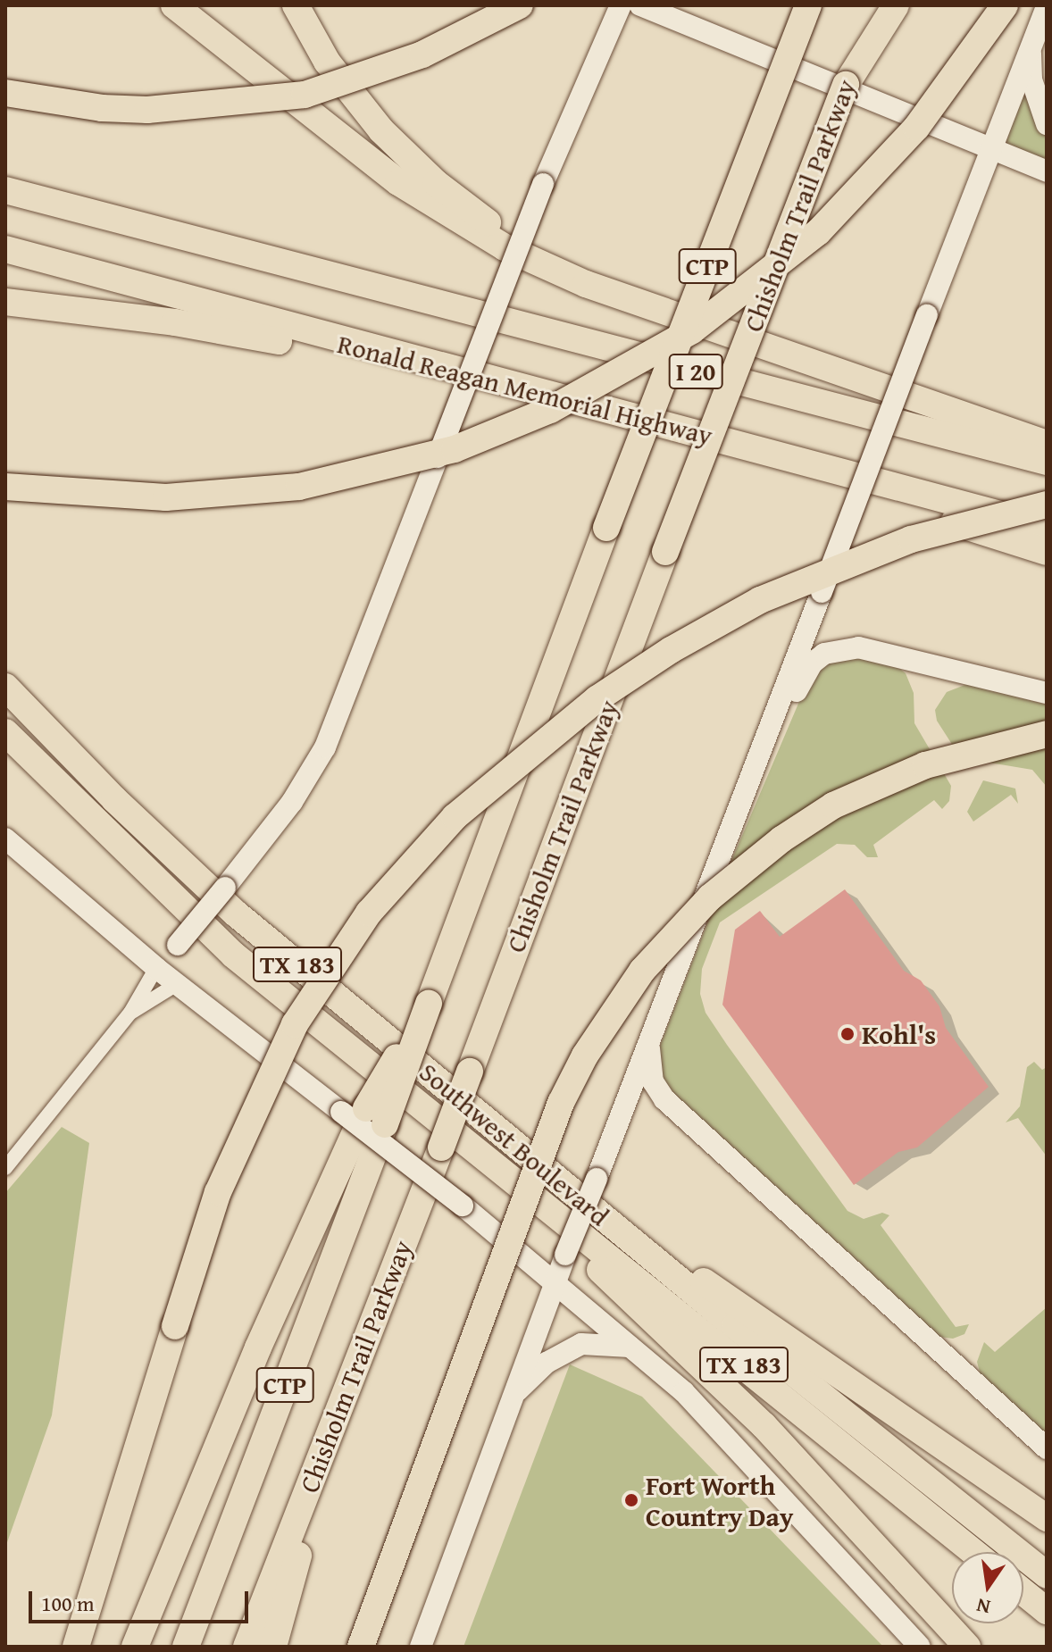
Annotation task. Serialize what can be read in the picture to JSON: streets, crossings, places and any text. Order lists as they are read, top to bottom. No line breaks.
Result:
{"streets":{"highway":["Chisholm Trail Parkway","CTP","I 20","Ronald Reagan Memorial Highway","TX 183","Southwest Boulevard"]},"places":["Kohl's","Fort Worth Country Day"],"scale_bar":"100 m","north":"bottom"}
